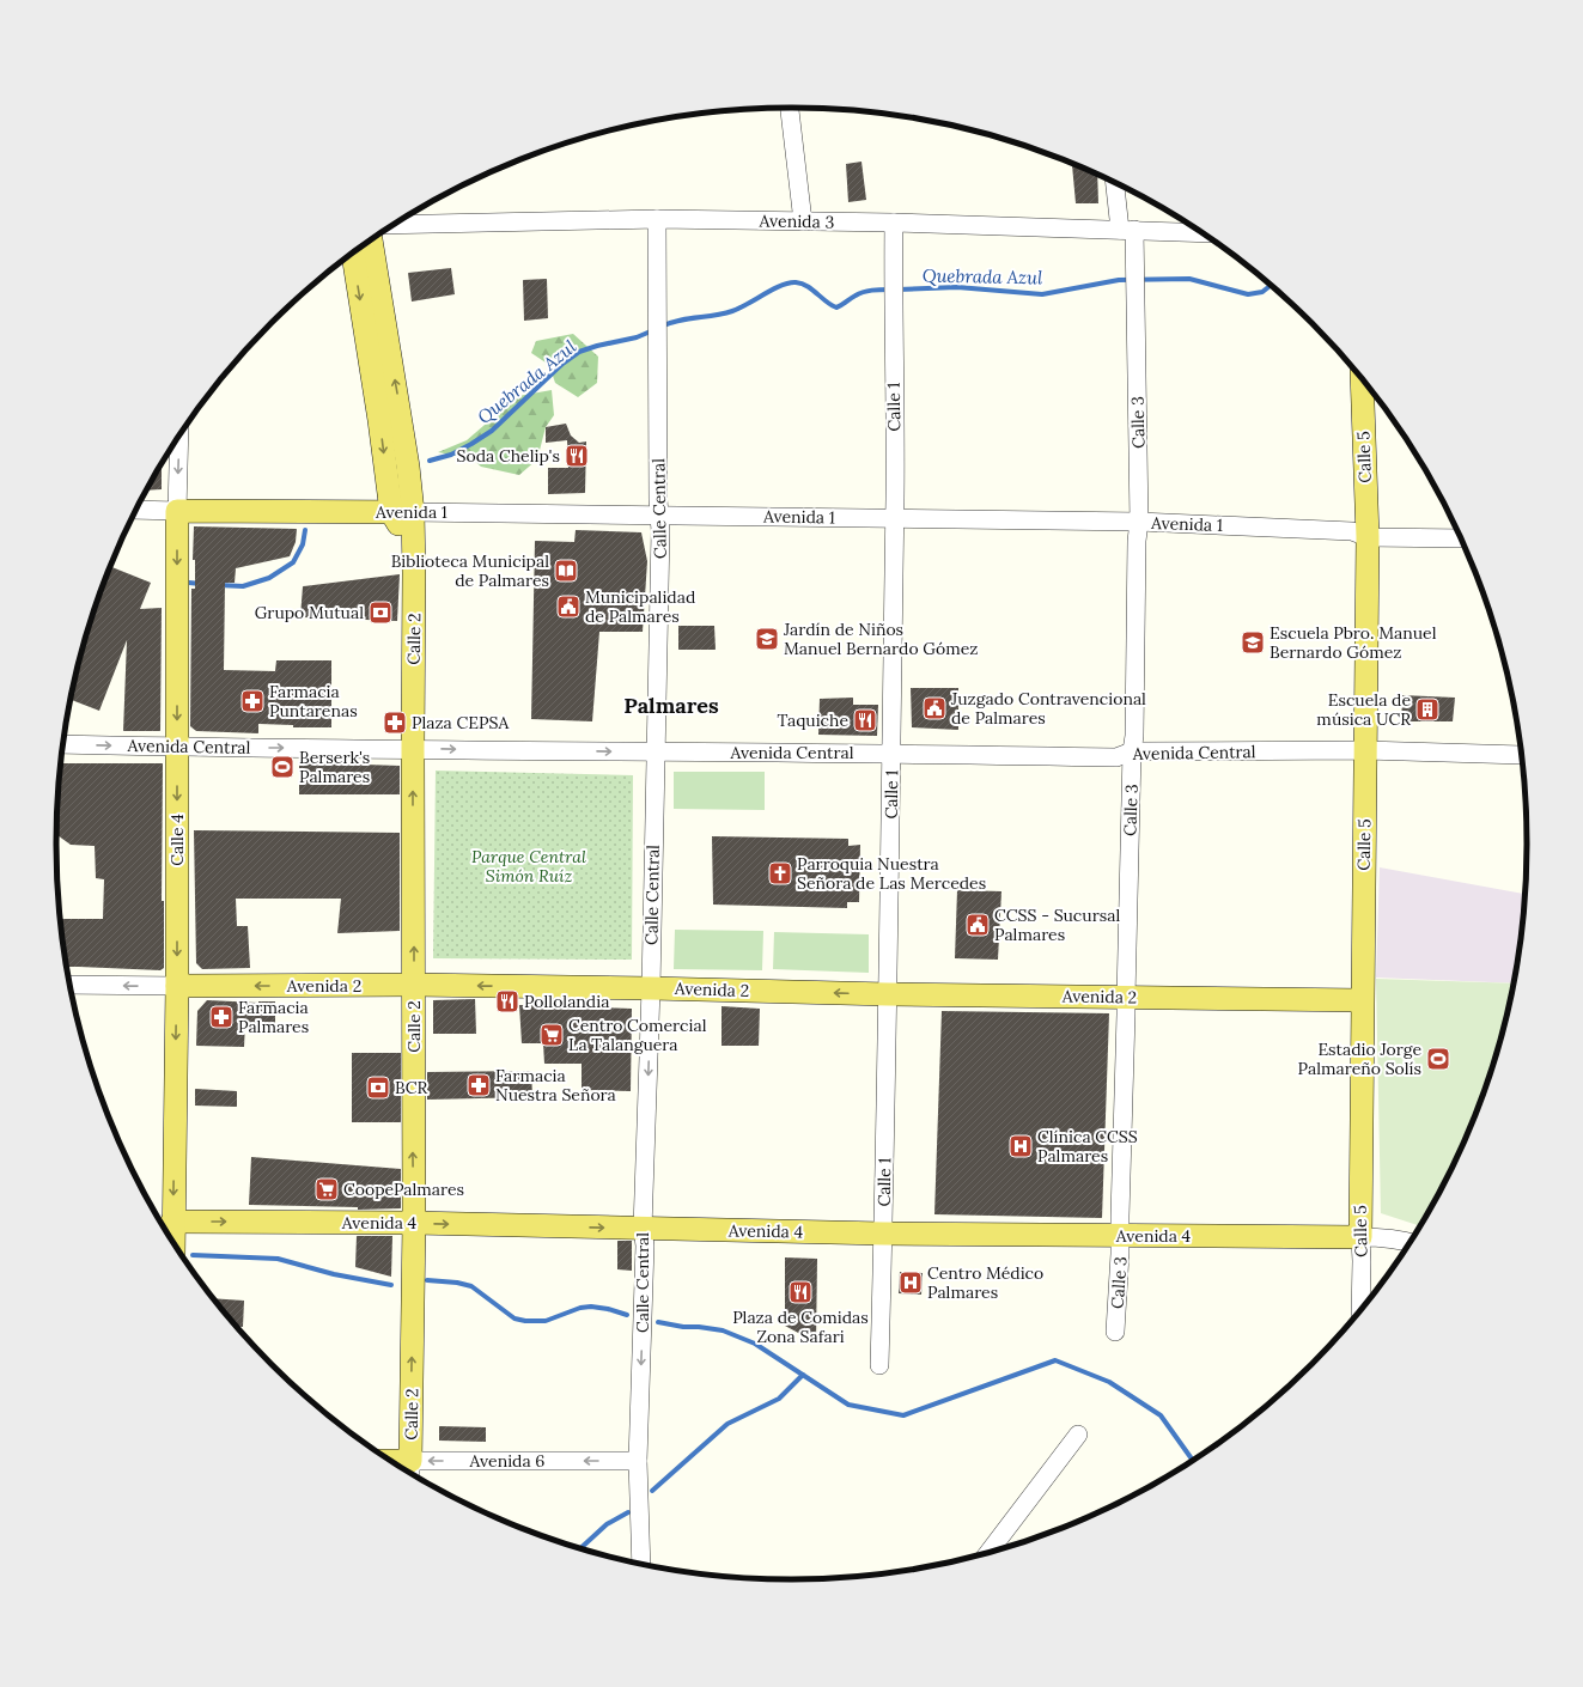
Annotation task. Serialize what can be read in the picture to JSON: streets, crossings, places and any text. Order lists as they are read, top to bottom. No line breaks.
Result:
{"streets":{"main road":["Calle 5","Avenida 1","Calle 2","Calle 4","Avenida 2","Avenida 4"],"street":["Avenida 3","Calle 1","Calle 3","Calle Central","Avenida Central","Avenida 6"]},"crossings":[["Avenida 3","Calle 1"],["Avenida 3","Calle 3"],["Avenida 3","Calle Central"],["Calle 1","Avenida 1"],["Calle 1","Avenida Central"],["Calle 1","Avenida 2"],["Calle 1","Avenida 4"],["Calle 3","Avenida 1"],["Calle 3","Avenida Central"],["Calle 3","Avenida 2"],["Calle 3","Avenida 4"],["Calle 5","Avenida 1"],["Calle 5","Avenida Central"],["Calle 5","Avenida 2"],["Calle 5","Avenida 4"],["Calle Central","Avenida 1"],["Calle Central","Avenida Central"],["Calle Central","Avenida 2"],["Calle Central","Avenida 4"],["Calle Central","Avenida 6"],["Avenida 1","Calle 2"],["Avenida 1","Calle 4"],["Calle 2","Avenida Central"],["Calle 2","Avenida 2"],["Calle 2","Avenida 4"],["Calle 2","Avenida 6"],["Avenida Central","Calle 4"],["Calle 4","Avenida 2"],["Calle 4","Avenida 4"]],"one_way":["Calle Central","Avenida Central","Calle 4","Avenida 2","Avenida 4","Avenida 6"],"districts":["Palmares"],"water":["Quebrada Azul"],"parks":["Parque Central Simón Ruíz"],"places":{"restaurant":["Soda Chelip's","Taquiche","Pollolandia","Plaza de Comidas Zona Safari"],"library":["Biblioteca Municipal de Palmares"],"public building":["Municipalidad de Palmares","Juzgado Contravencional de Palmares","CCSS - Sucursal Palmares"],"bank":["Grupo Mutual","BCR"],"school or university":["Jardín de Niños Manuel Bernardo Gómez","Escuela Pbro. Manuel Bernardo Gómez"],"pharmacy":["Farmacia Puntarenas","Plaza CEPSA","Farmacia Palmares","Farmacia Nuestra Señora"],"building":["Escuela de música UCR"],"sports":["Berserk's Palmares","Estadio Jorge Palmareño Solís"],"church":["Parroquia Nuestra Señora de Las Mercedes"],"supermarket":["Centro Comercial La Talanguera","CoopePalmares"],"hospital":["Clínica CCSS Palmares","Centro Médico Palmares"]}}
